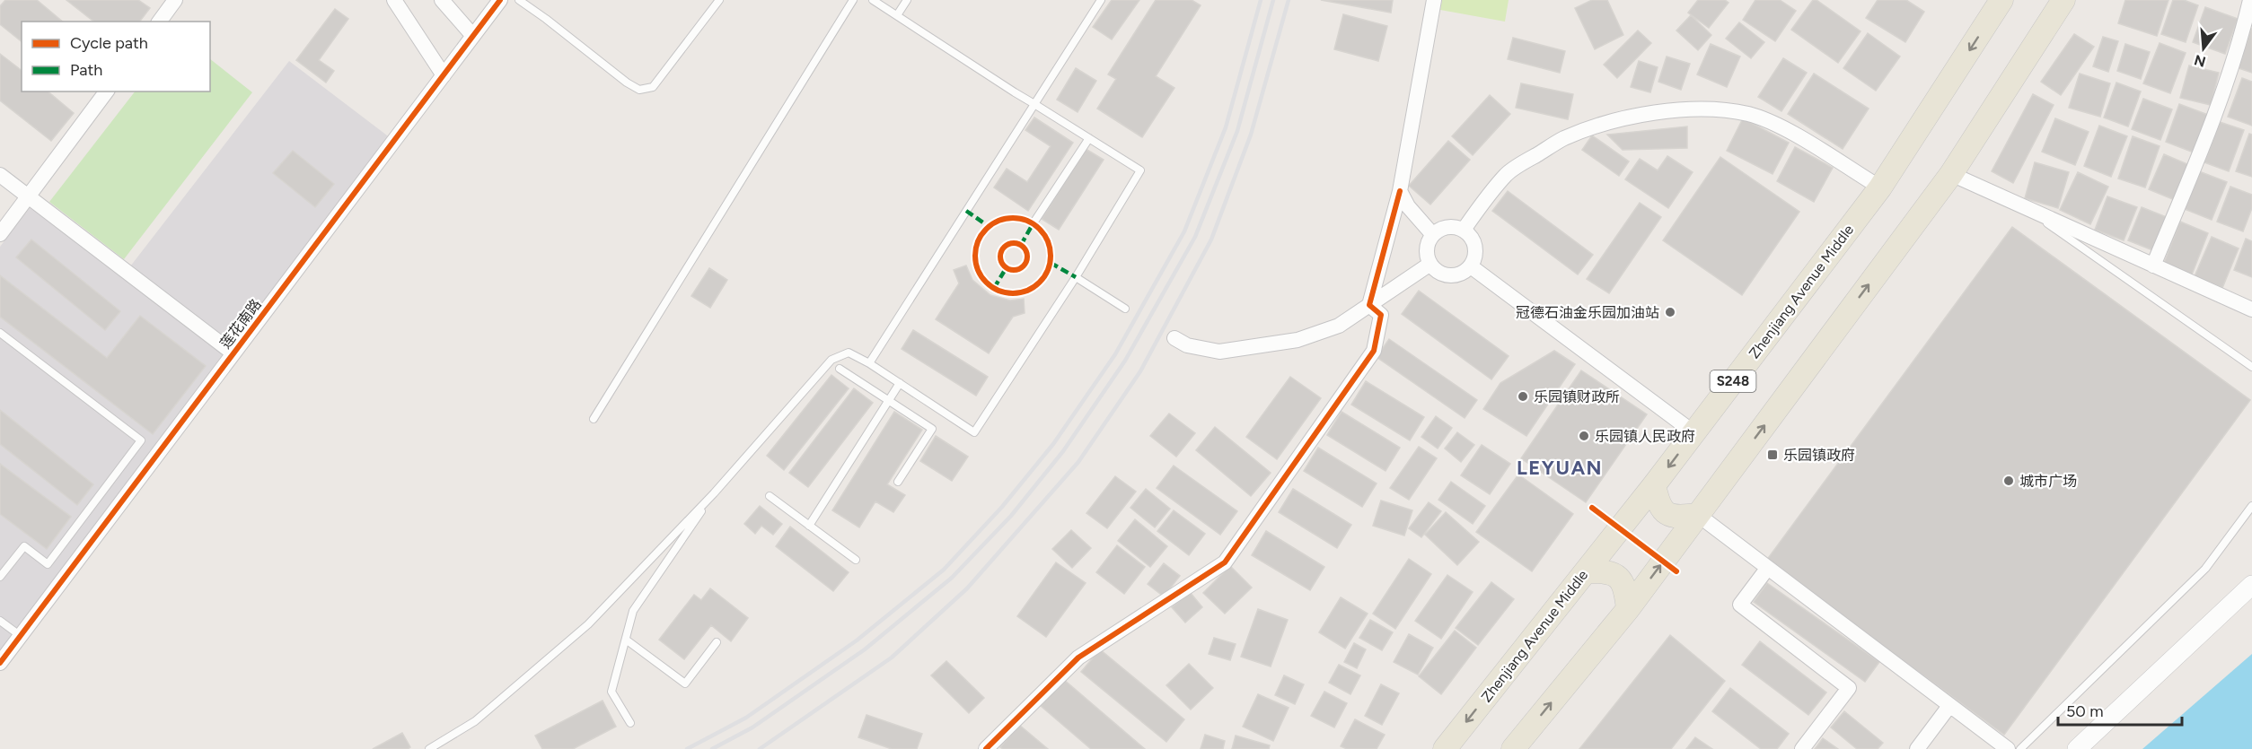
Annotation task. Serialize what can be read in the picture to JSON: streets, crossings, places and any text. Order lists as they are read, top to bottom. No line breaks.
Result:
{"streets":{"main road":["Zhenjiang Avenue Middle","S248"],"street":["莲花南路"]},"districts":["LEYUAN"],"places":{"other":["冠德石油金乐园加油站","乐园镇财政所","乐园镇人民政府","城市广场"],"transit":["乐园镇政府"]},"legend":["Cycle path","Path"],"scale_bar":"50 m","north":"bottom"}
